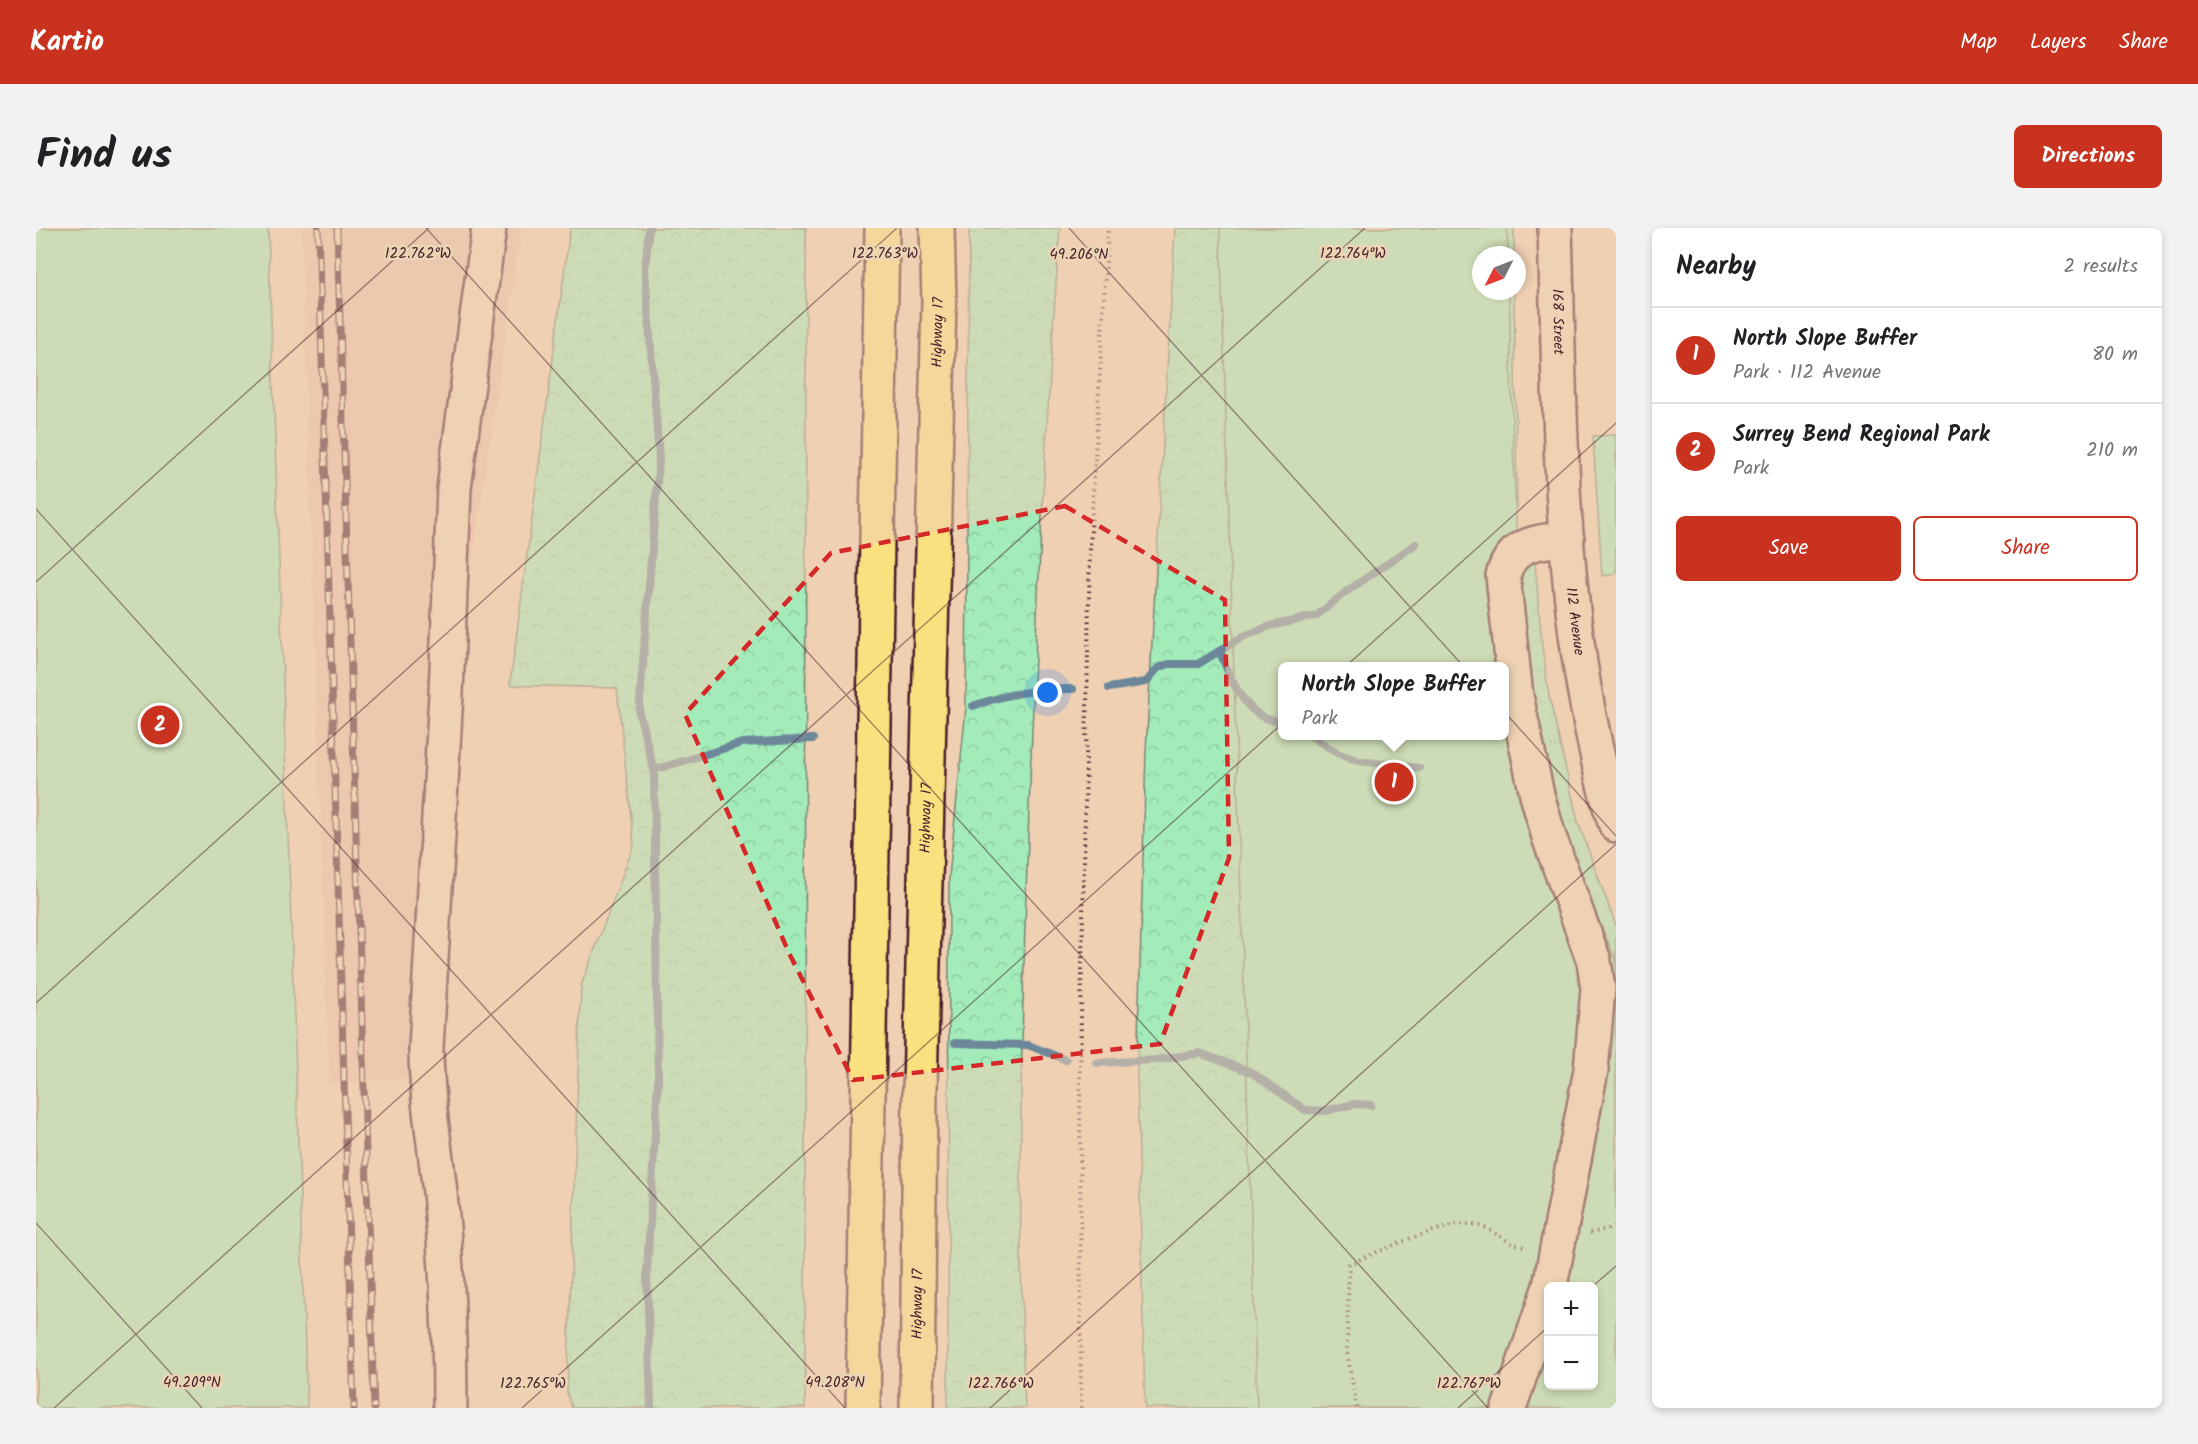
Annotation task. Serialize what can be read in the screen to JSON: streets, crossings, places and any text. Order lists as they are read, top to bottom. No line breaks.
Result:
{"streets":{"highway":["Highway 17"],"street":["168 Street","112 Avenue"]},"crossings":[["168 Street","112 Avenue"]],"north":"bottom left","page":{"header":"Kartio","nav":["Map","Layers","Share"],"title":"Find us","buttons":["Directions",["Save","Share"]],"heading":["Nearby","2 results"],"list":[{"mark":"1","name":"North Slope Buffer","note":"Park · 112 Avenue","value":"80 m"},{"mark":"2","name":"Surrey Bend Regional Park","note":"Park","value":"210 m"}],"popup":["North Slope Buffer","Park"],"pins":["2","1"],"map_buttons":["+","−"]},"coordinates":["122.762°W","122.763°W","122.764°W","49.206°N","49.209°N","49.208°N","122.765°W","122.766°W","122.767°W"]}
